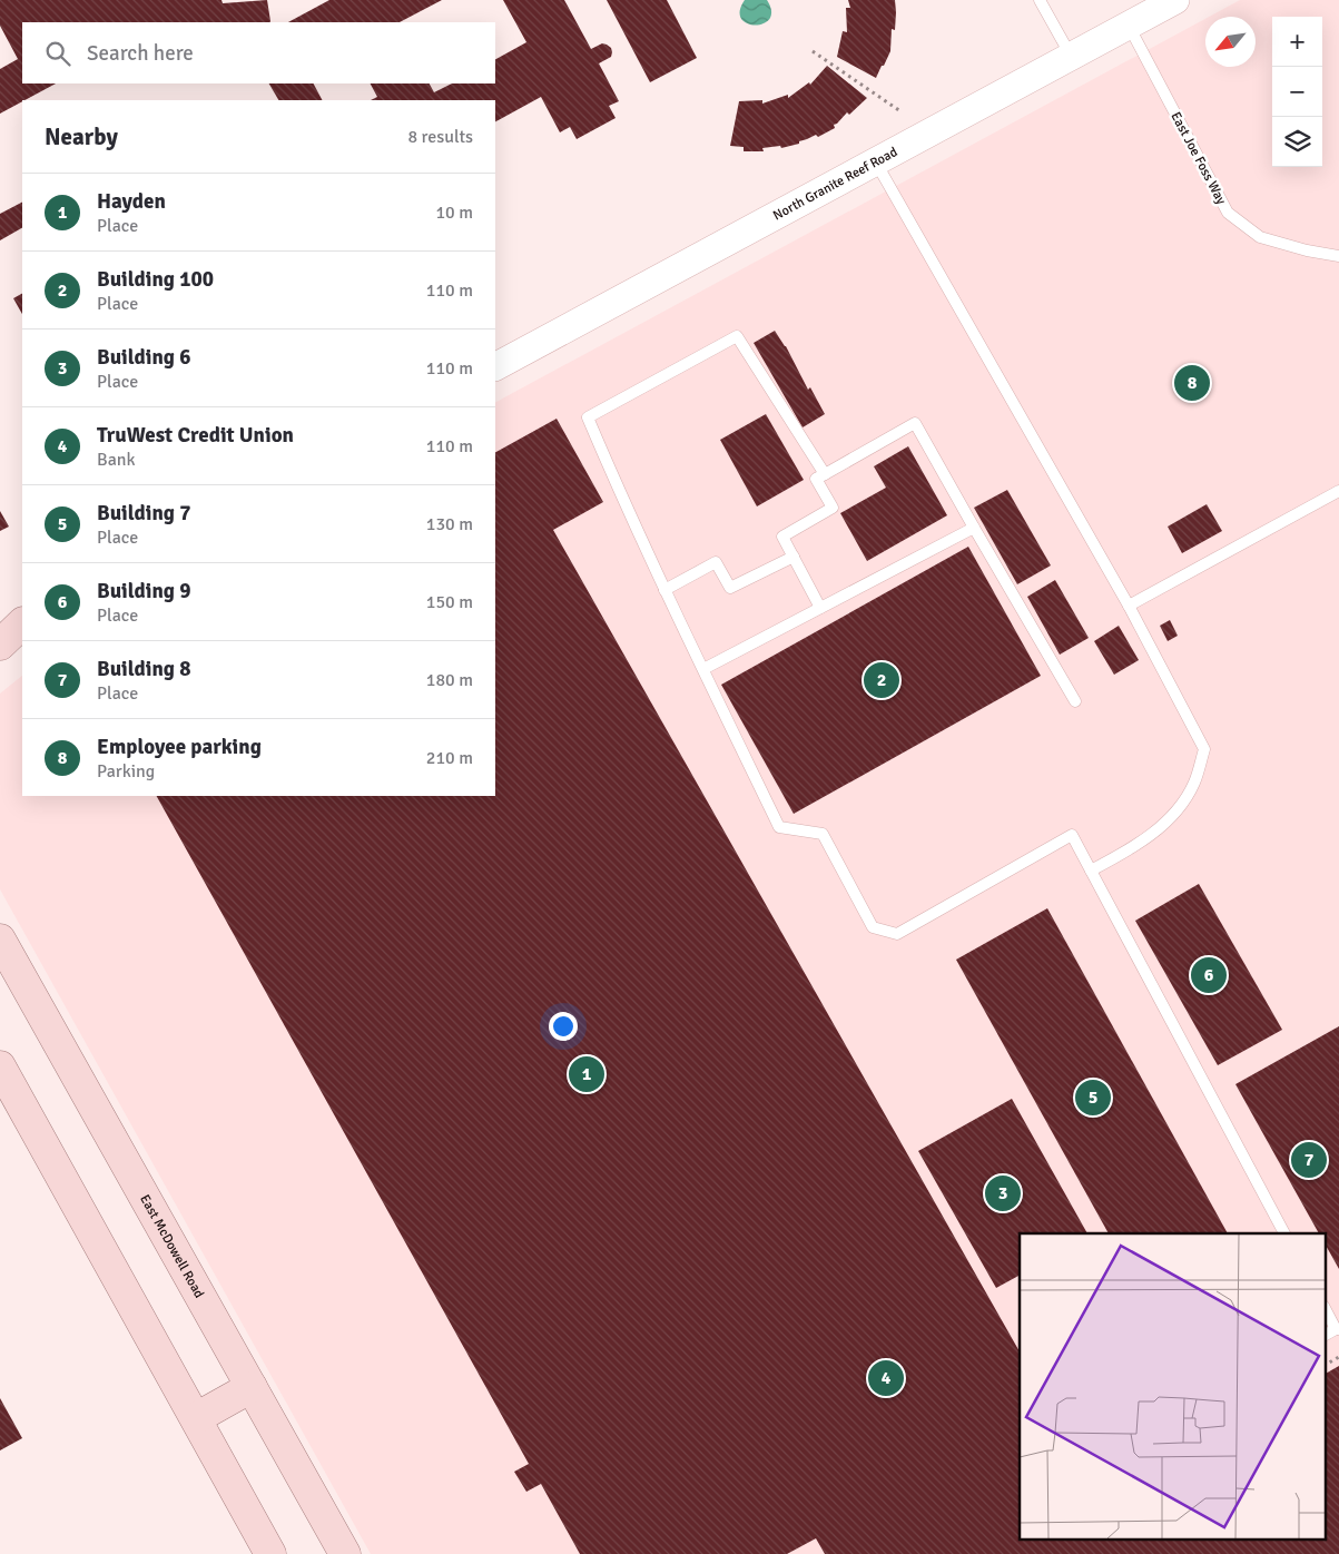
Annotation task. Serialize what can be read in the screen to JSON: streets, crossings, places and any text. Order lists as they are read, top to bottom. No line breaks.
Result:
{"streets":{"main road":["East McDowell Road"],"street":["North Granite Reef Road"],"lane":["East Joe Foss Way"]},"crossings":[["East Joe Foss Way","North Granite Reef Road"]],"north":"bottom left","page":{"map_buttons":["+","−"],"search":"Search here","heading":["Nearby","8 results"],"list":[{"mark":"1","name":"Hayden","note":"Place","value":"10 m"},{"mark":"2","name":"Building 100","note":"Place","value":"110 m"},{"mark":"3","name":"Building 6","note":"Place","value":"110 m"},{"mark":"4","name":"TruWest Credit Union","note":"Bank","value":"110 m"},{"mark":"5","name":"Building 7","note":"Place","value":"130 m"},{"mark":"6","name":"Building 9","note":"Place","value":"150 m"},{"mark":"7","name":"Building 8","note":"Place","value":"180 m"},{"mark":"8","name":"Employee parking","note":"Parking","value":"210 m"}],"pins":["8","2","6","1","5","7","3","4"]}}
